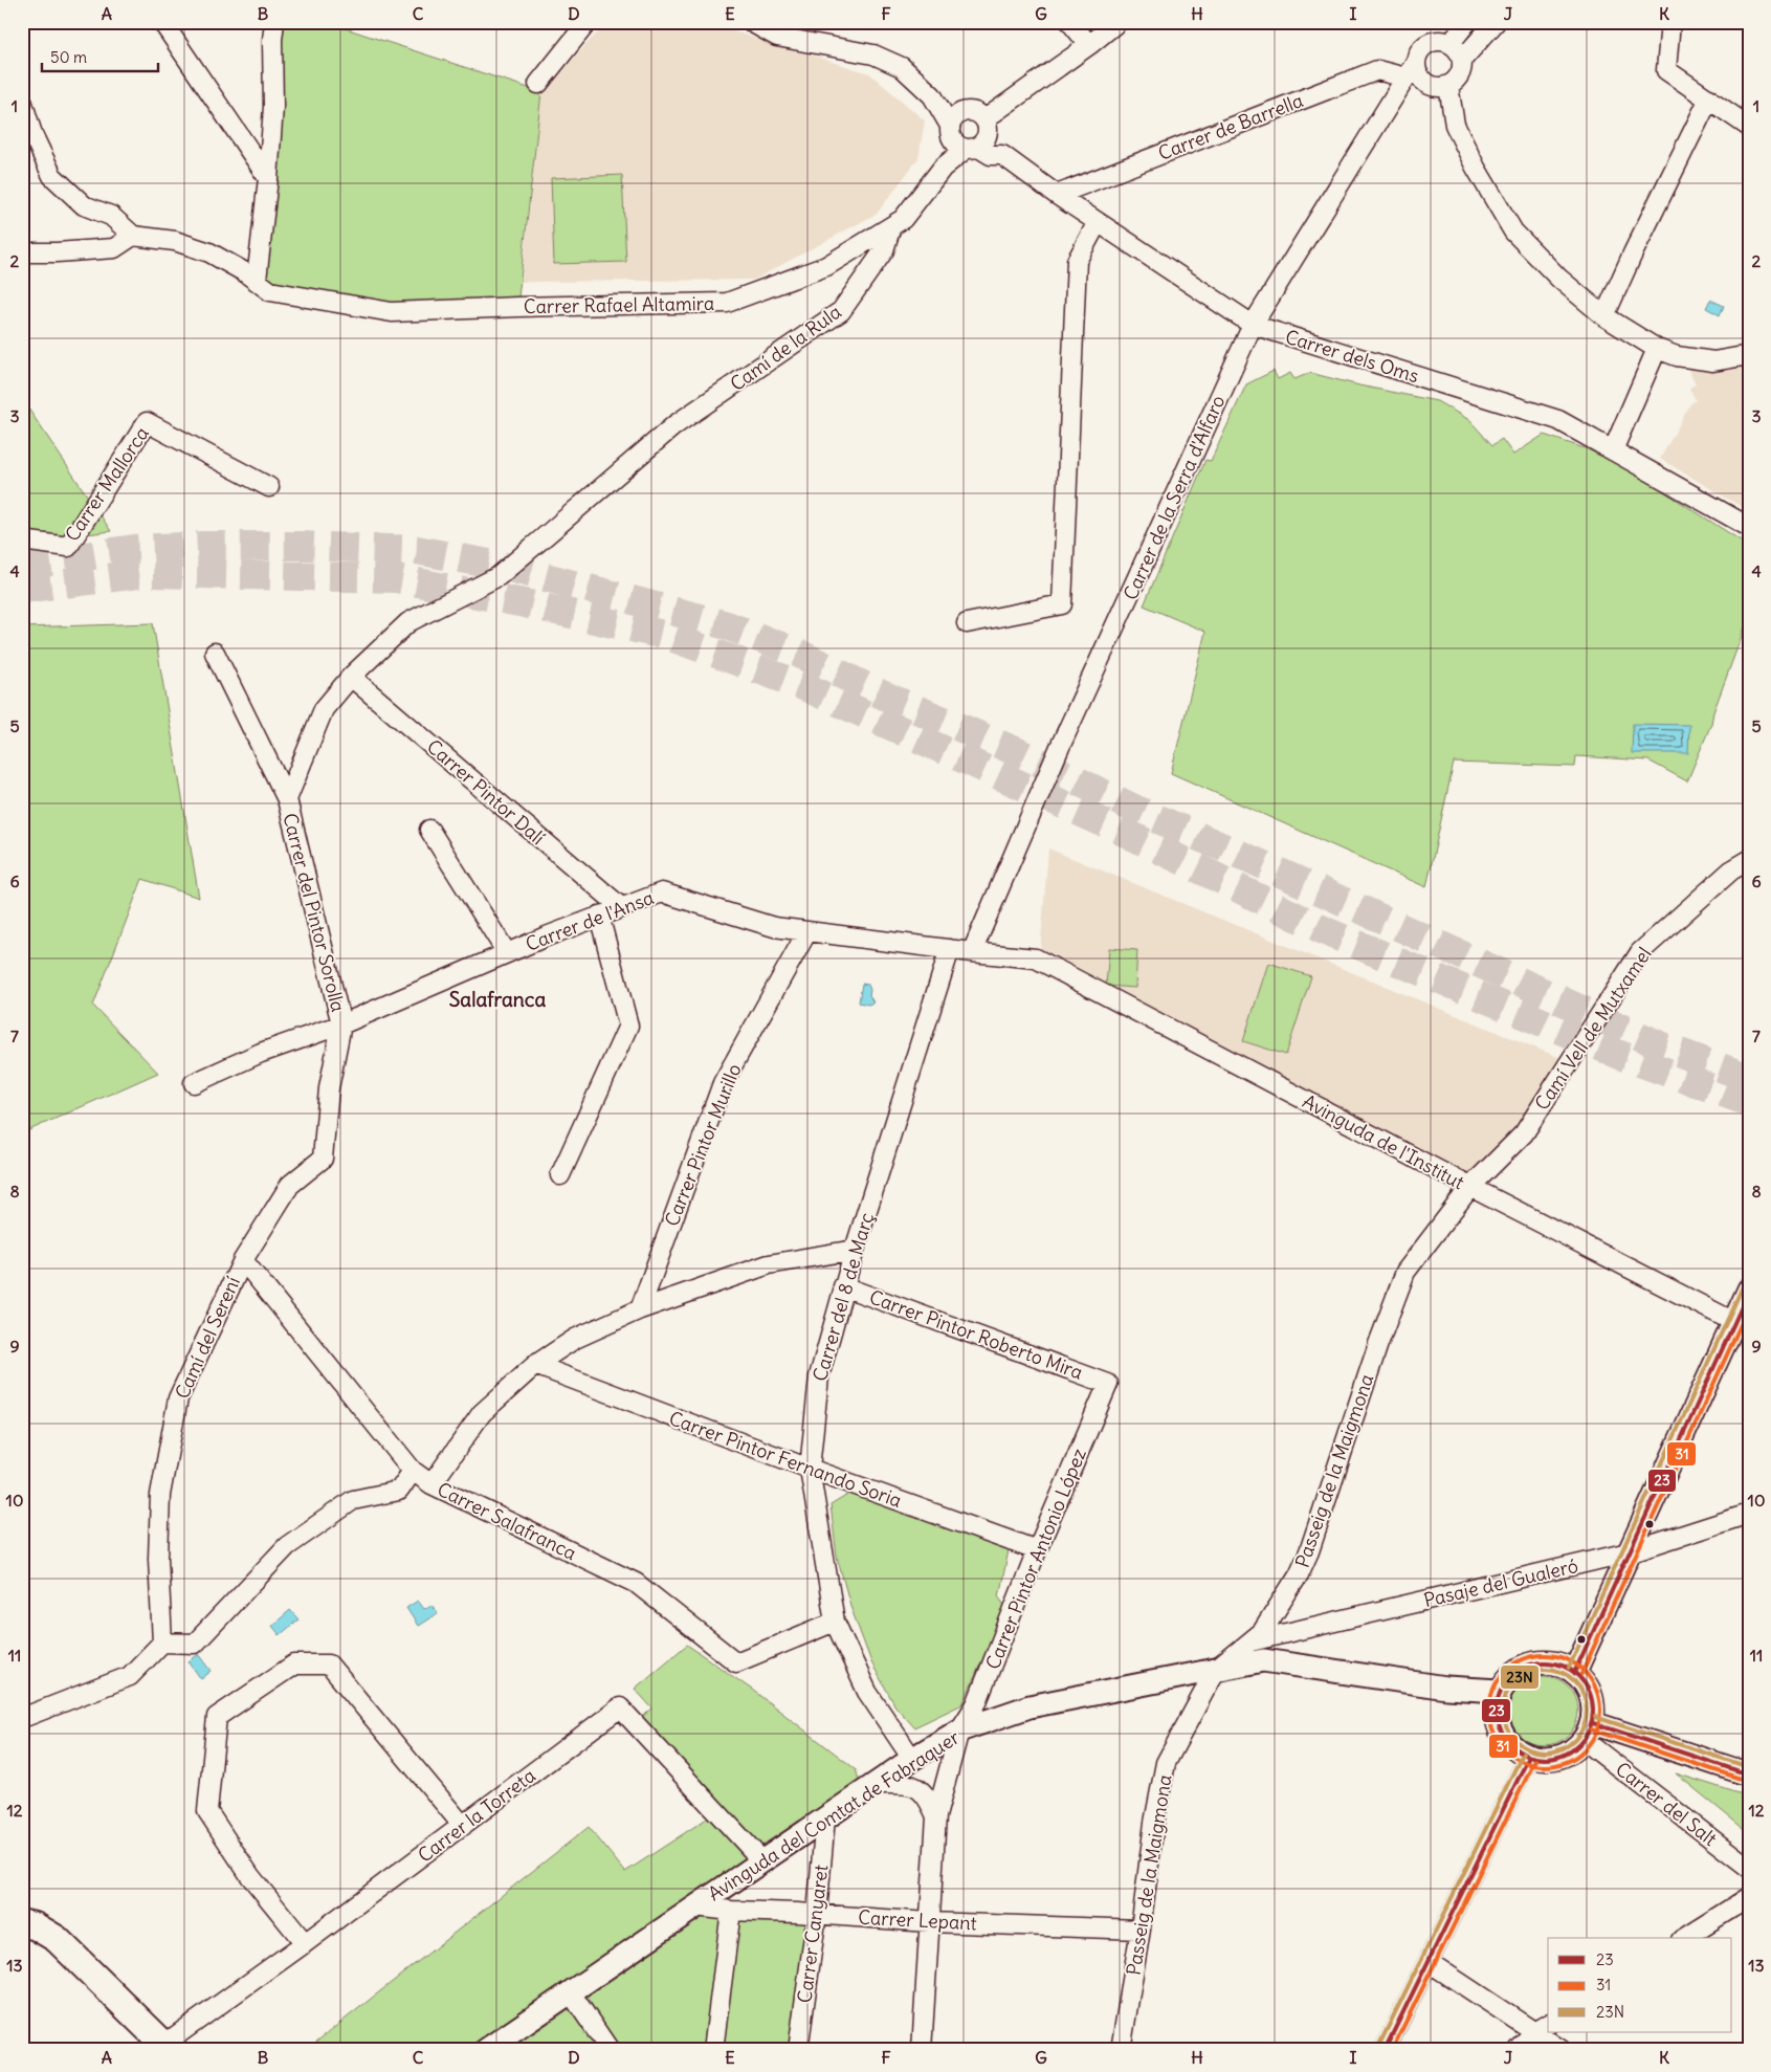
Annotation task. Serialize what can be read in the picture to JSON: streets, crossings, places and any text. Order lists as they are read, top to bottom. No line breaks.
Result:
{"streets":{"street":["Carrer de Barrella","Carrer Rafael Altamira","Camí de la Rula","Carrer dels Oms","Carrer Mallorca","Carrer de la Serra d'Alfaro","Carrer Pintor Dalí","Carrer del Pintor Sorolla","Carrer de l'Ansa","Camí Vell de Mutxamel","Avinguda de l'Institut","Carrer Pintor Murillo","Carrer del 8 de Març","Carrer Pintor Roberto Mira","Camí del Serení","Carrer Pintor Fernando Soria","Passeig de la Maigmona","Carrer Salafranca","Carrer Pintor Antonio López","Pasaje del Gualeró","Carrer del Salt","Carrer la Torreta","Avinguda del Comtat de Fabraquer","Carrer Lepant","Carrer Canyaret"]},"crossings":[["Carrer de Barrella","Carrer dels Oms"],["Carrer de Barrella","Carrer de la Serra d'Alfaro"],["Carrer Rafael Altamira","Camí de la Rula"],["Carrer Rafael Altamira","Carrer dels Oms"],["Camí de la Rula","Carrer Pintor Dalí"],["Camí de la Rula","Carrer del Pintor Sorolla"],["Carrer dels Oms","Carrer de la Serra d'Alfaro"],["Carrer de la Serra d'Alfaro","Carrer de l'Ansa"],["Carrer Pintor Dalí","Carrer de l'Ansa"],["Carrer del Pintor Sorolla","Carrer de l'Ansa"],["Carrer del Pintor Sorolla","Camí del Serení"],["Carrer de l'Ansa","Avinguda de l'Institut"],["Carrer de l'Ansa","Carrer Pintor Murillo"],["Carrer de l'Ansa","Carrer del 8 de Març"],["Carrer de l'Ansa","Camí del Serení"],["Camí Vell de Mutxamel","Avinguda de l'Institut"],["Camí Vell de Mutxamel","Passeig de la Maigmona"],["Avinguda de l'Institut","Passeig de la Maigmona"],["Carrer del 8 de Març","Carrer Pintor Roberto Mira"],["Carrer del 8 de Març","Carrer Pintor Fernando Soria"],["Carrer del 8 de Març","Carrer Salafranca"],["Carrer del 8 de Març","Avinguda del Comtat de Fabraquer"],["Carrer Pintor Roberto Mira","Carrer Pintor Antonio López"],["Camí del Serení","Carrer Salafranca"],["Carrer Pintor Fernando Soria","Carrer Pintor Antonio López"],["Passeig de la Maigmona","Pasaje del Gualeró"],["Passeig de la Maigmona","Avinguda del Comtat de Fabraquer"],["Passeig de la Maigmona","Carrer Lepant"],["Carrer Pintor Antonio López","Avinguda del Comtat de Fabraquer"],["Carrer Pintor Antonio López","Carrer Lepant"],["Carrer del Salt","Avinguda del Comtat de Fabraquer"],["Carrer la Torreta","Avinguda del Comtat de Fabraquer"],["Avinguda del Comtat de Fabraquer","Carrer Lepant"],["Avinguda del Comtat de Fabraquer","Carrer Canyaret"],["Carrer Lepant","Carrer Canyaret"]],"districts":["Salafranca"],"lines":["transit line 23N","transit line 23","transit line 31"],"legend":["23","31","23N"],"scale_bar":"50 m","grid":{"columns":["A","B","C","D","E","F","G","H","I","J","K"],"rows":["1","2","3","4","5","6","7","8","9","10","11","12","13"]}}
